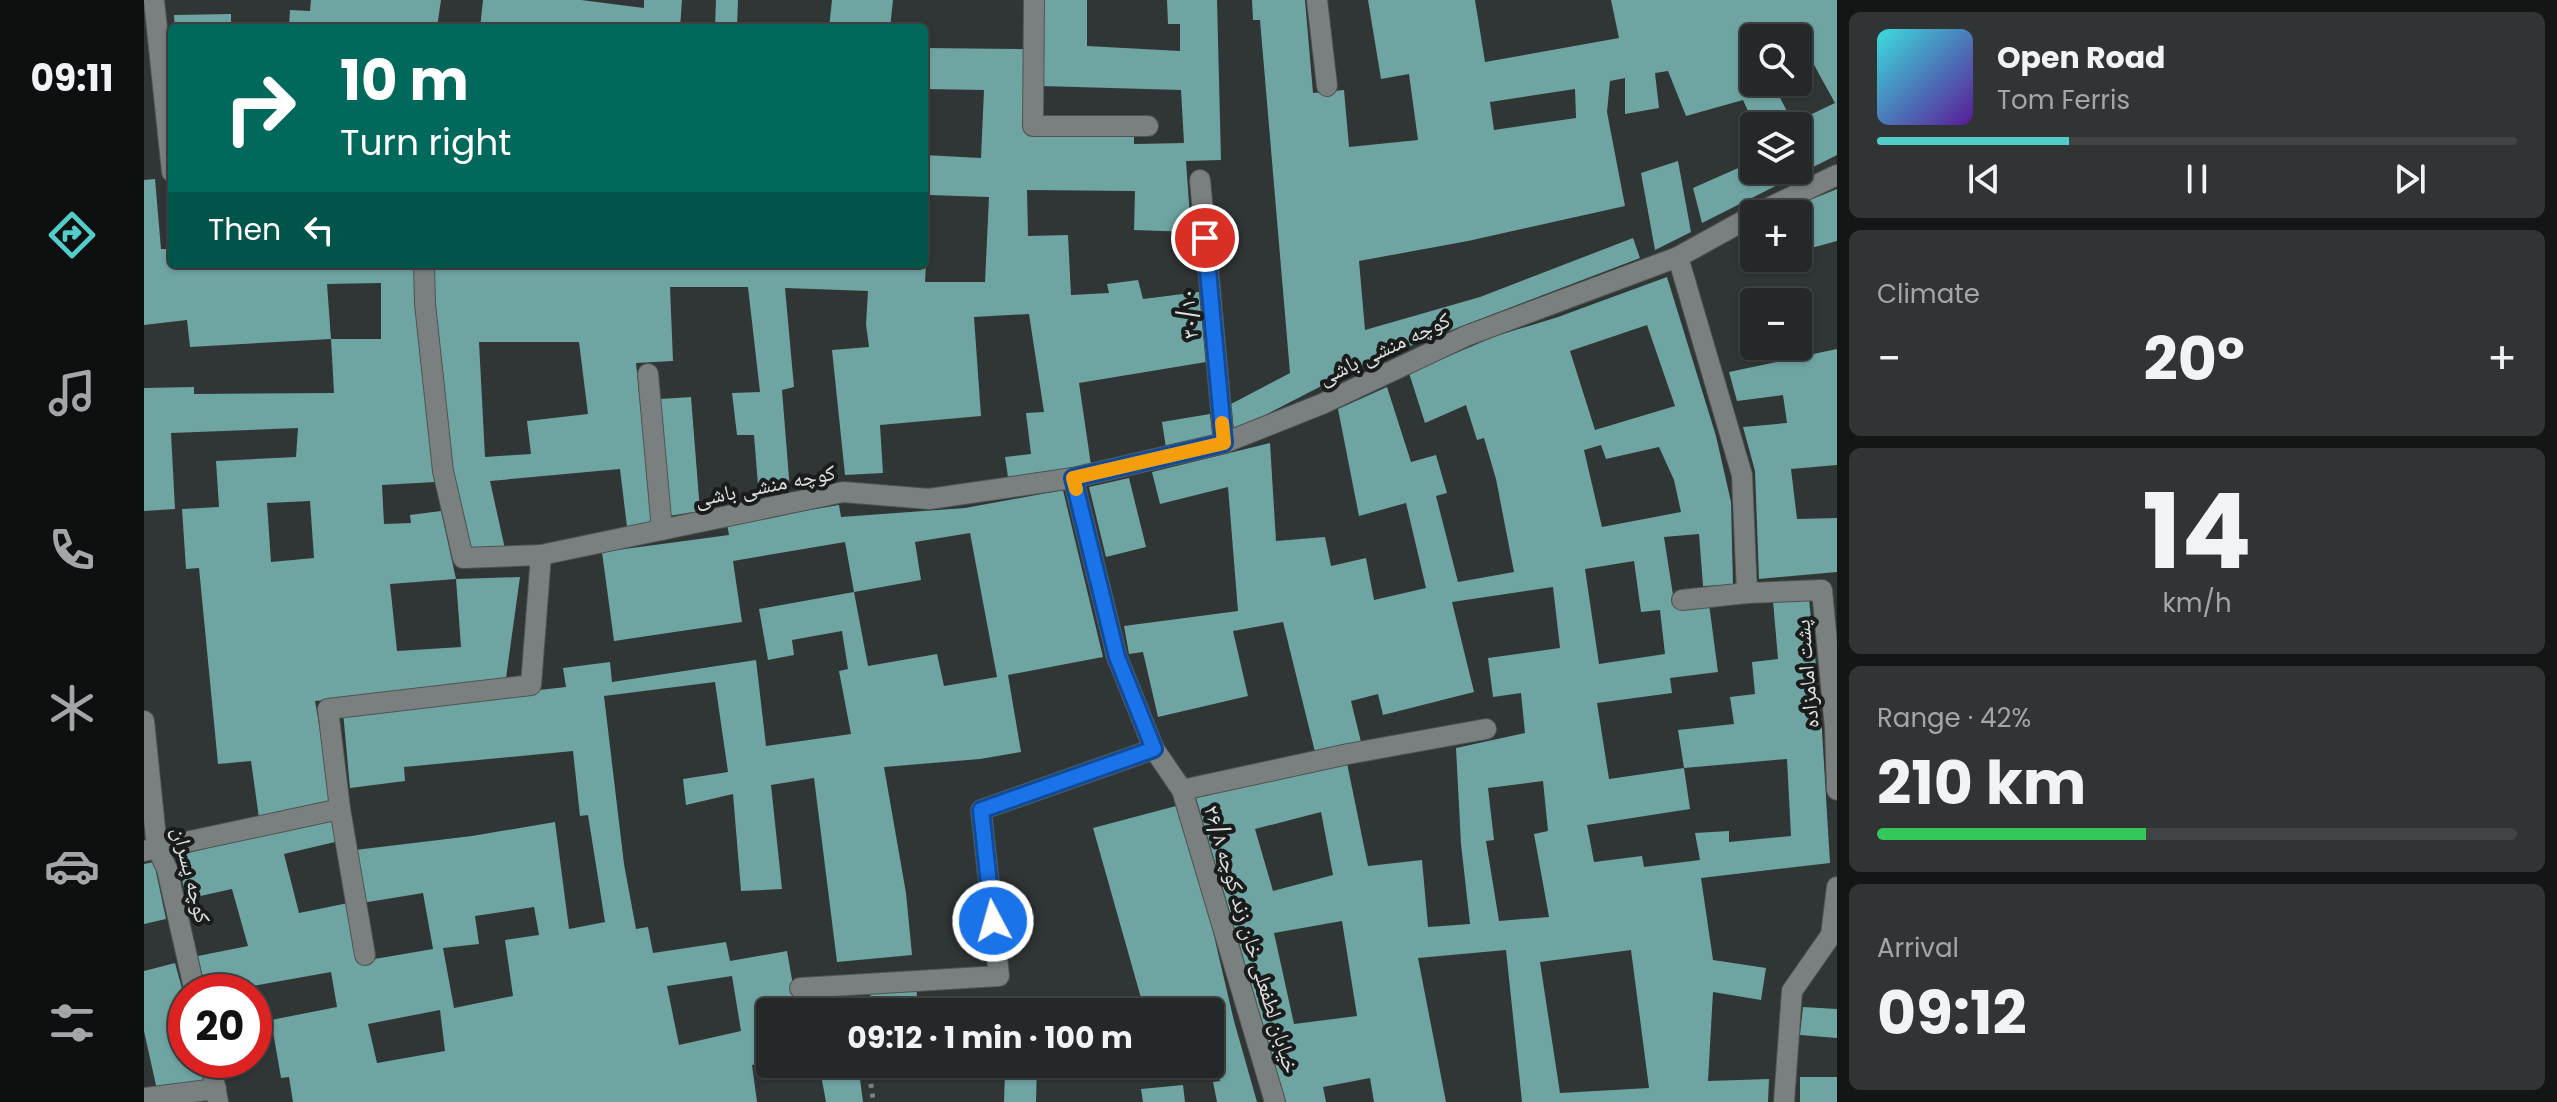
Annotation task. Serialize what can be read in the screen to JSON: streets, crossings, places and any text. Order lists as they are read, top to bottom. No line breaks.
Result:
{"streets":{"lane":["۳۰/۱۰","کوچه منشی باشی","پشت امامزاده","کوچه پسران","خیابان لطفعلی خان زند کوچه ۲۶/۸"]},"crossings":[["۳۰/۱۰","کوچه منشی باشی"],["کوچه منشی باشی","خیابان لطفعلی خان زند کوچه ۲۶/۸"]],"page":{"tabs":"09:11","map_buttons":["+","−"],"turn":["10 m","Turn right"],"song":["Open Road","Tom Ferris"],"then":"Then","tile":["Climate",["14","km/h"],["Range · 42%","210 km"],["Arrival","09:12"]],"heat":["−","20°","+"],"limit":"20","trip":"09:12 · 1 min · 100 m"}}
